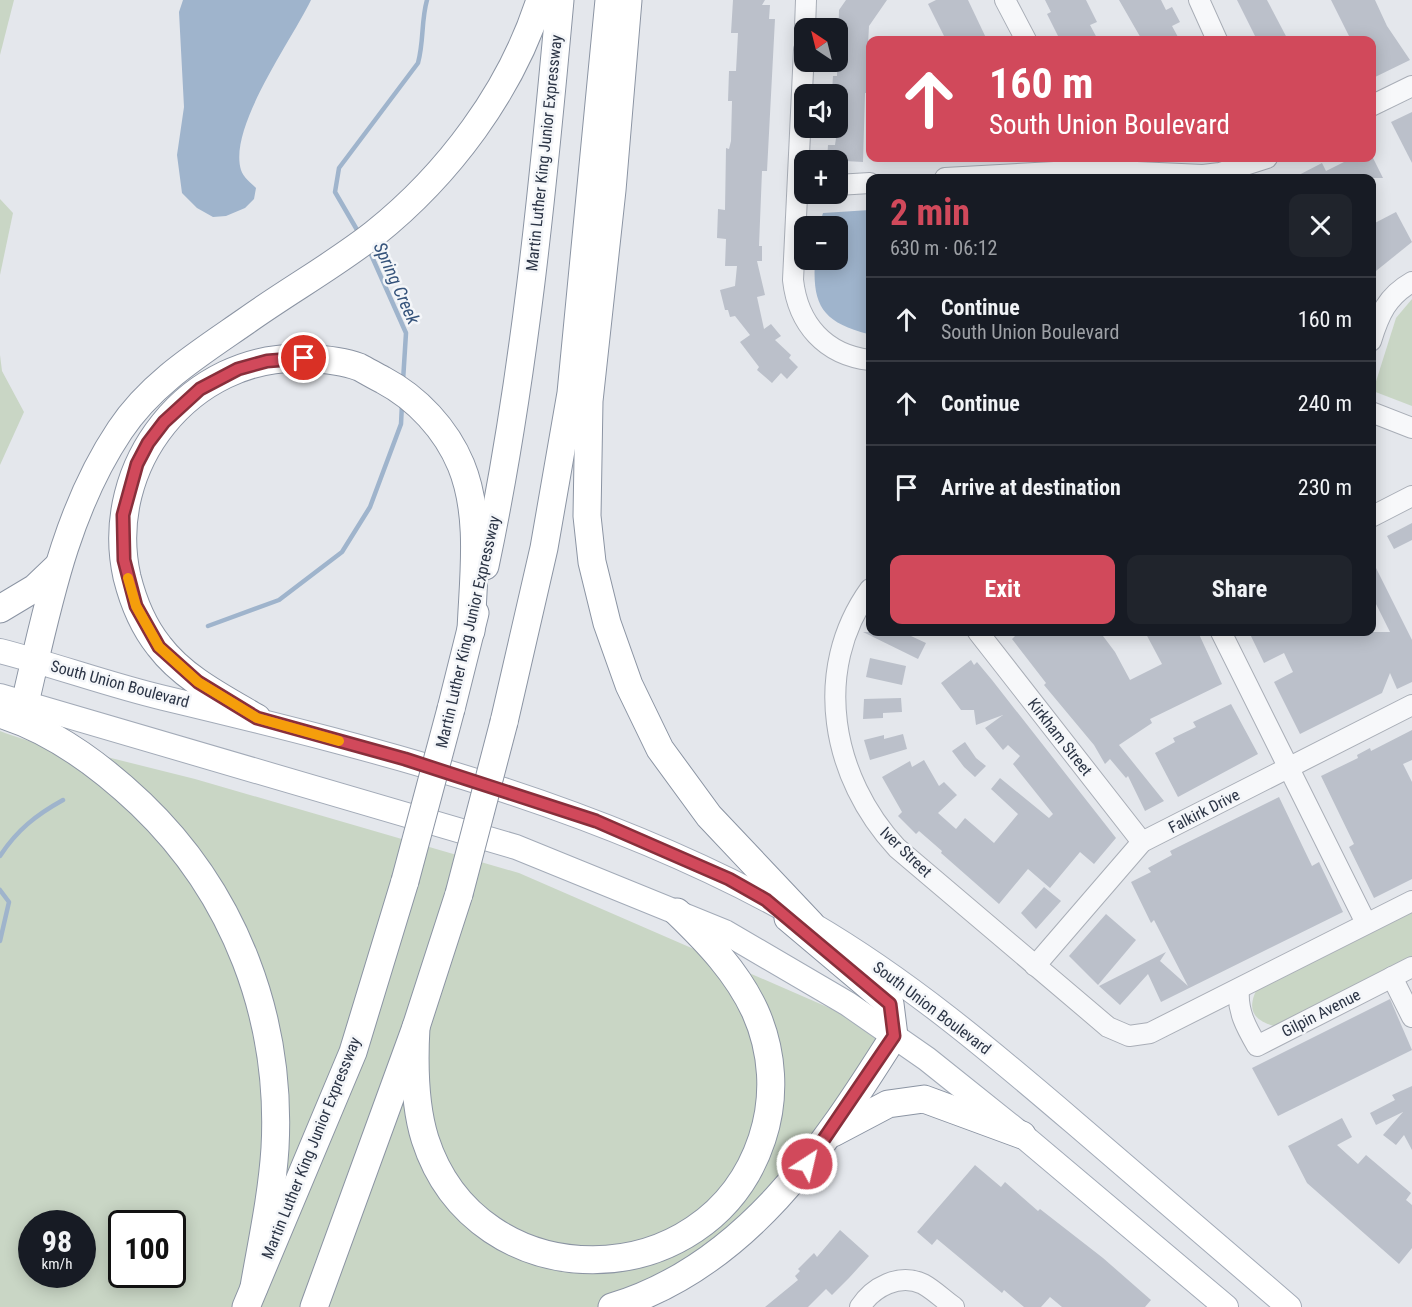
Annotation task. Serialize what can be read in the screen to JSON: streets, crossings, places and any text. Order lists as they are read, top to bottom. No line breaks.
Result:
{"streets":{"highway":["Martin Luther King Junior Expressway"],"main road":["South Union Boulevard"],"street":["Kirkham Street","Falkirk Drive","Iver Street","Gilpin Avenue"]},"crossings":[["Kirkham Street","Falkirk Drive"],["Falkirk Drive","Iver Street"]],"water":["Spring Creek"],"north":"top left","page":{"map_buttons":["+","−"],"turn":["160 m","South Union Boulevard"],"heading":["2 min","630 m · 06:12"],"list":[{"name":"Continue","note":"South Union Boulevard","value":"160 m"},{"name":"Continue","value":"240 m"},{"name":"Arrive at destination","value":"230 m"}],"buttons":["Exit","Share"],"speed":"98 km/h","limit":"100"}}
